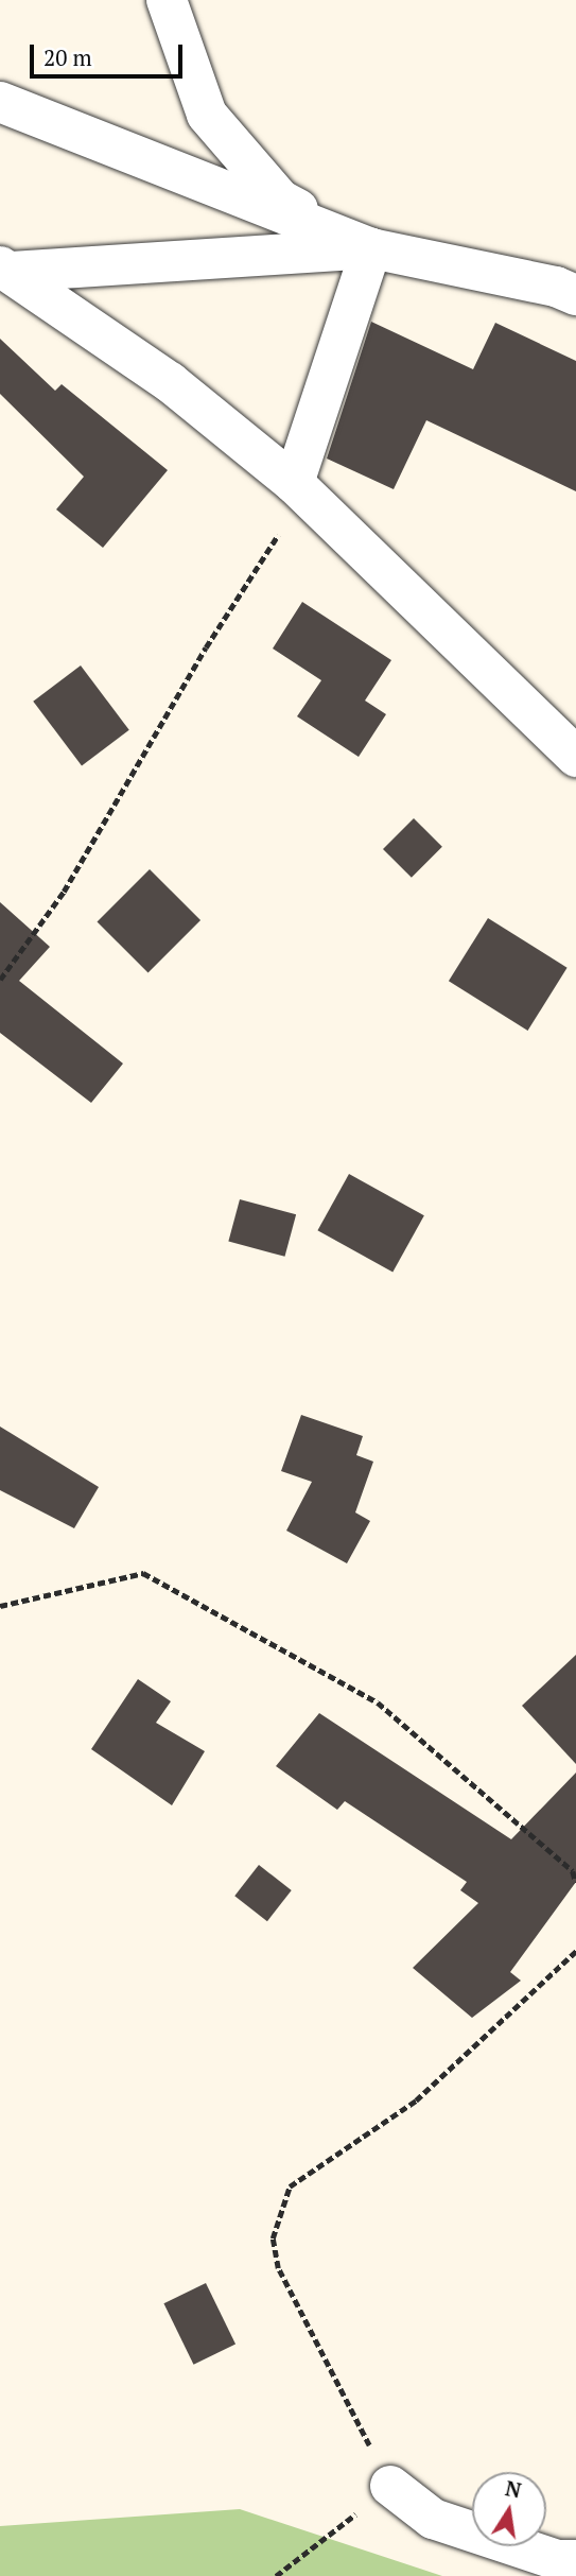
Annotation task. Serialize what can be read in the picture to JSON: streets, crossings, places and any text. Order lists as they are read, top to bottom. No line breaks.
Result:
{"scale_bar":"20 m","north":"top"}
